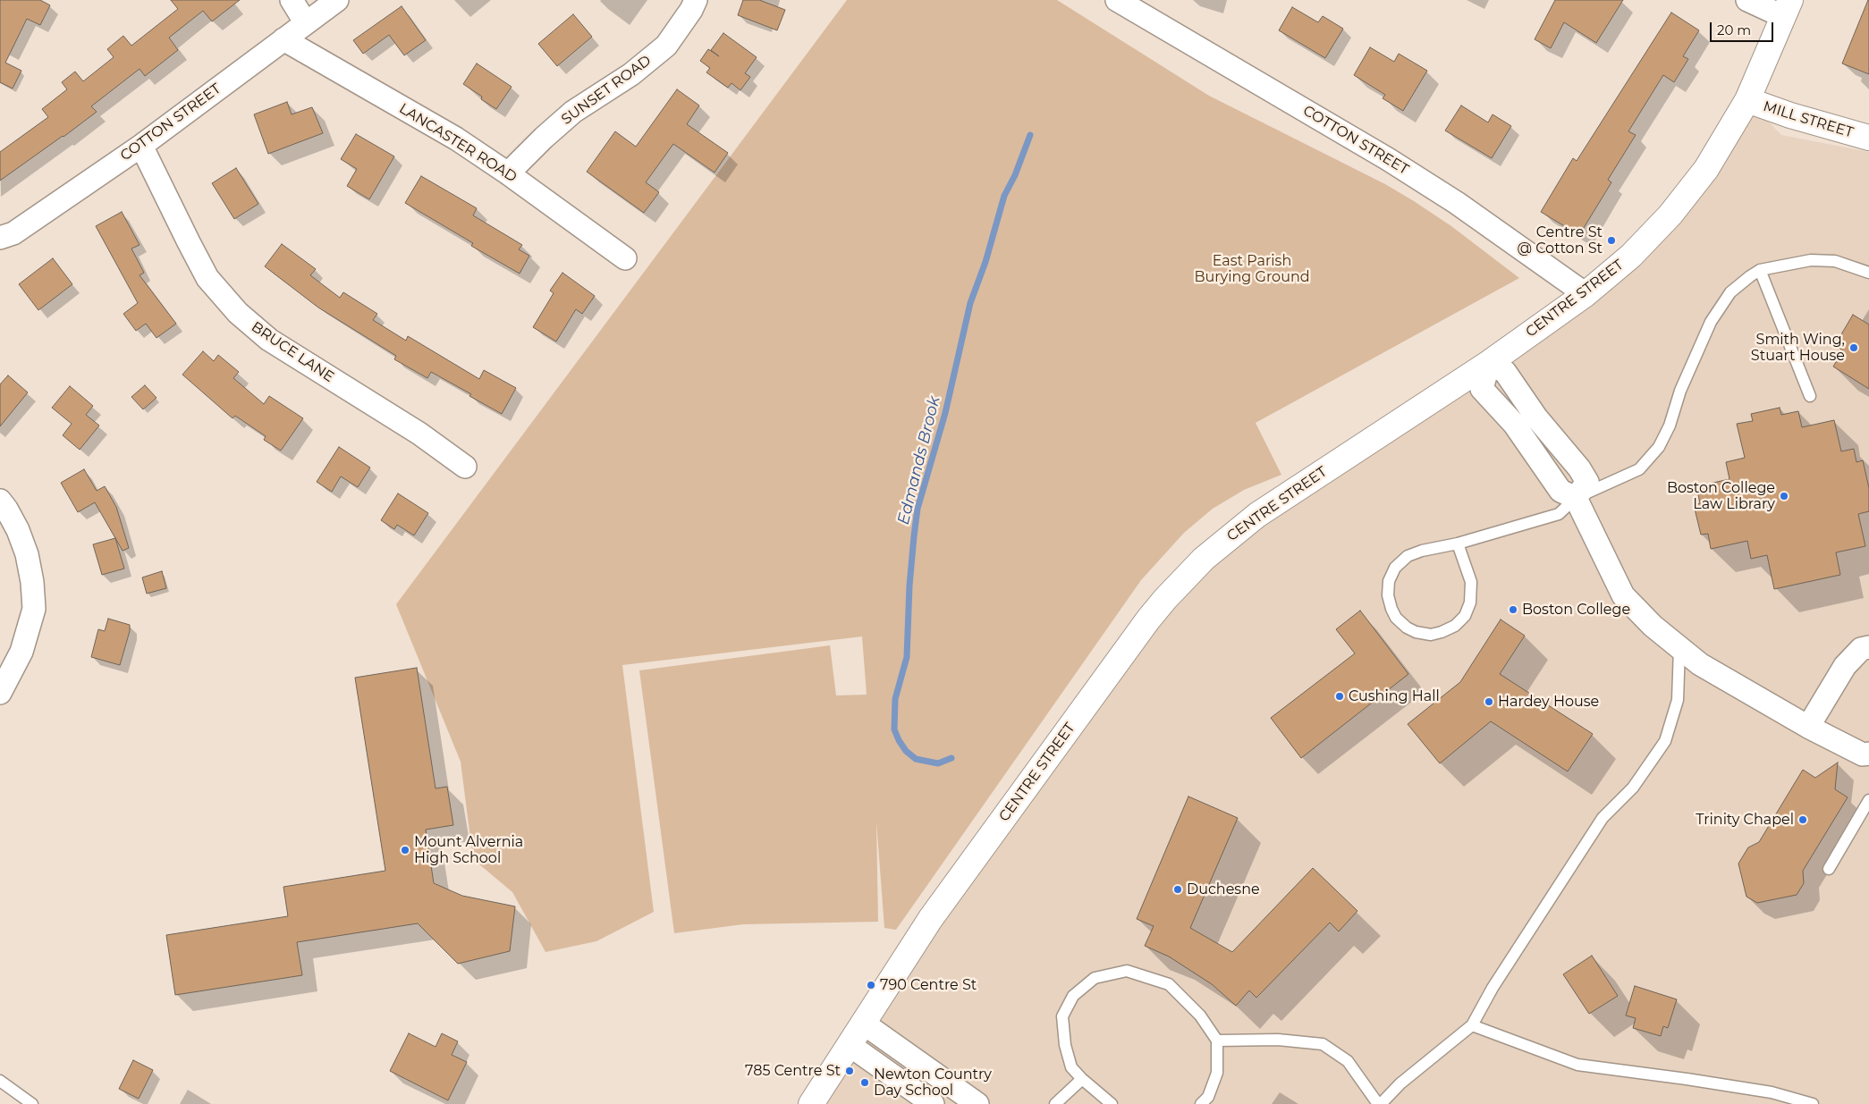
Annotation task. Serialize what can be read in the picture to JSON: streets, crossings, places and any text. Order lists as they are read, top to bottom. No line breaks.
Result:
{"streets":{"main road":["MILL STREET","CENTRE STREET"],"street":["SUNSET ROAD","COTTON STREET","LANCASTER ROAD","BRUCE LANE"]},"crossings":[["SUNSET ROAD","LANCASTER ROAD"],["MILL STREET","CENTRE STREET"],["COTTON STREET","LANCASTER ROAD"],["COTTON STREET","CENTRE STREET"],["COTTON STREET","BRUCE LANE"]],"water":["Edmands Brook"],"parks":["East Parish Burying Ground"],"places":["Centre St @ Cotton St","Smith Wing, Stuart House","Boston College Law Library","Boston College","Cushing Hall","Hardey House","Trinity Chapel","Mount Alvernia High School","Duchesne","790 Centre St","785 Centre St","Newton Country Day School"],"scale_bar":"20 m"}
